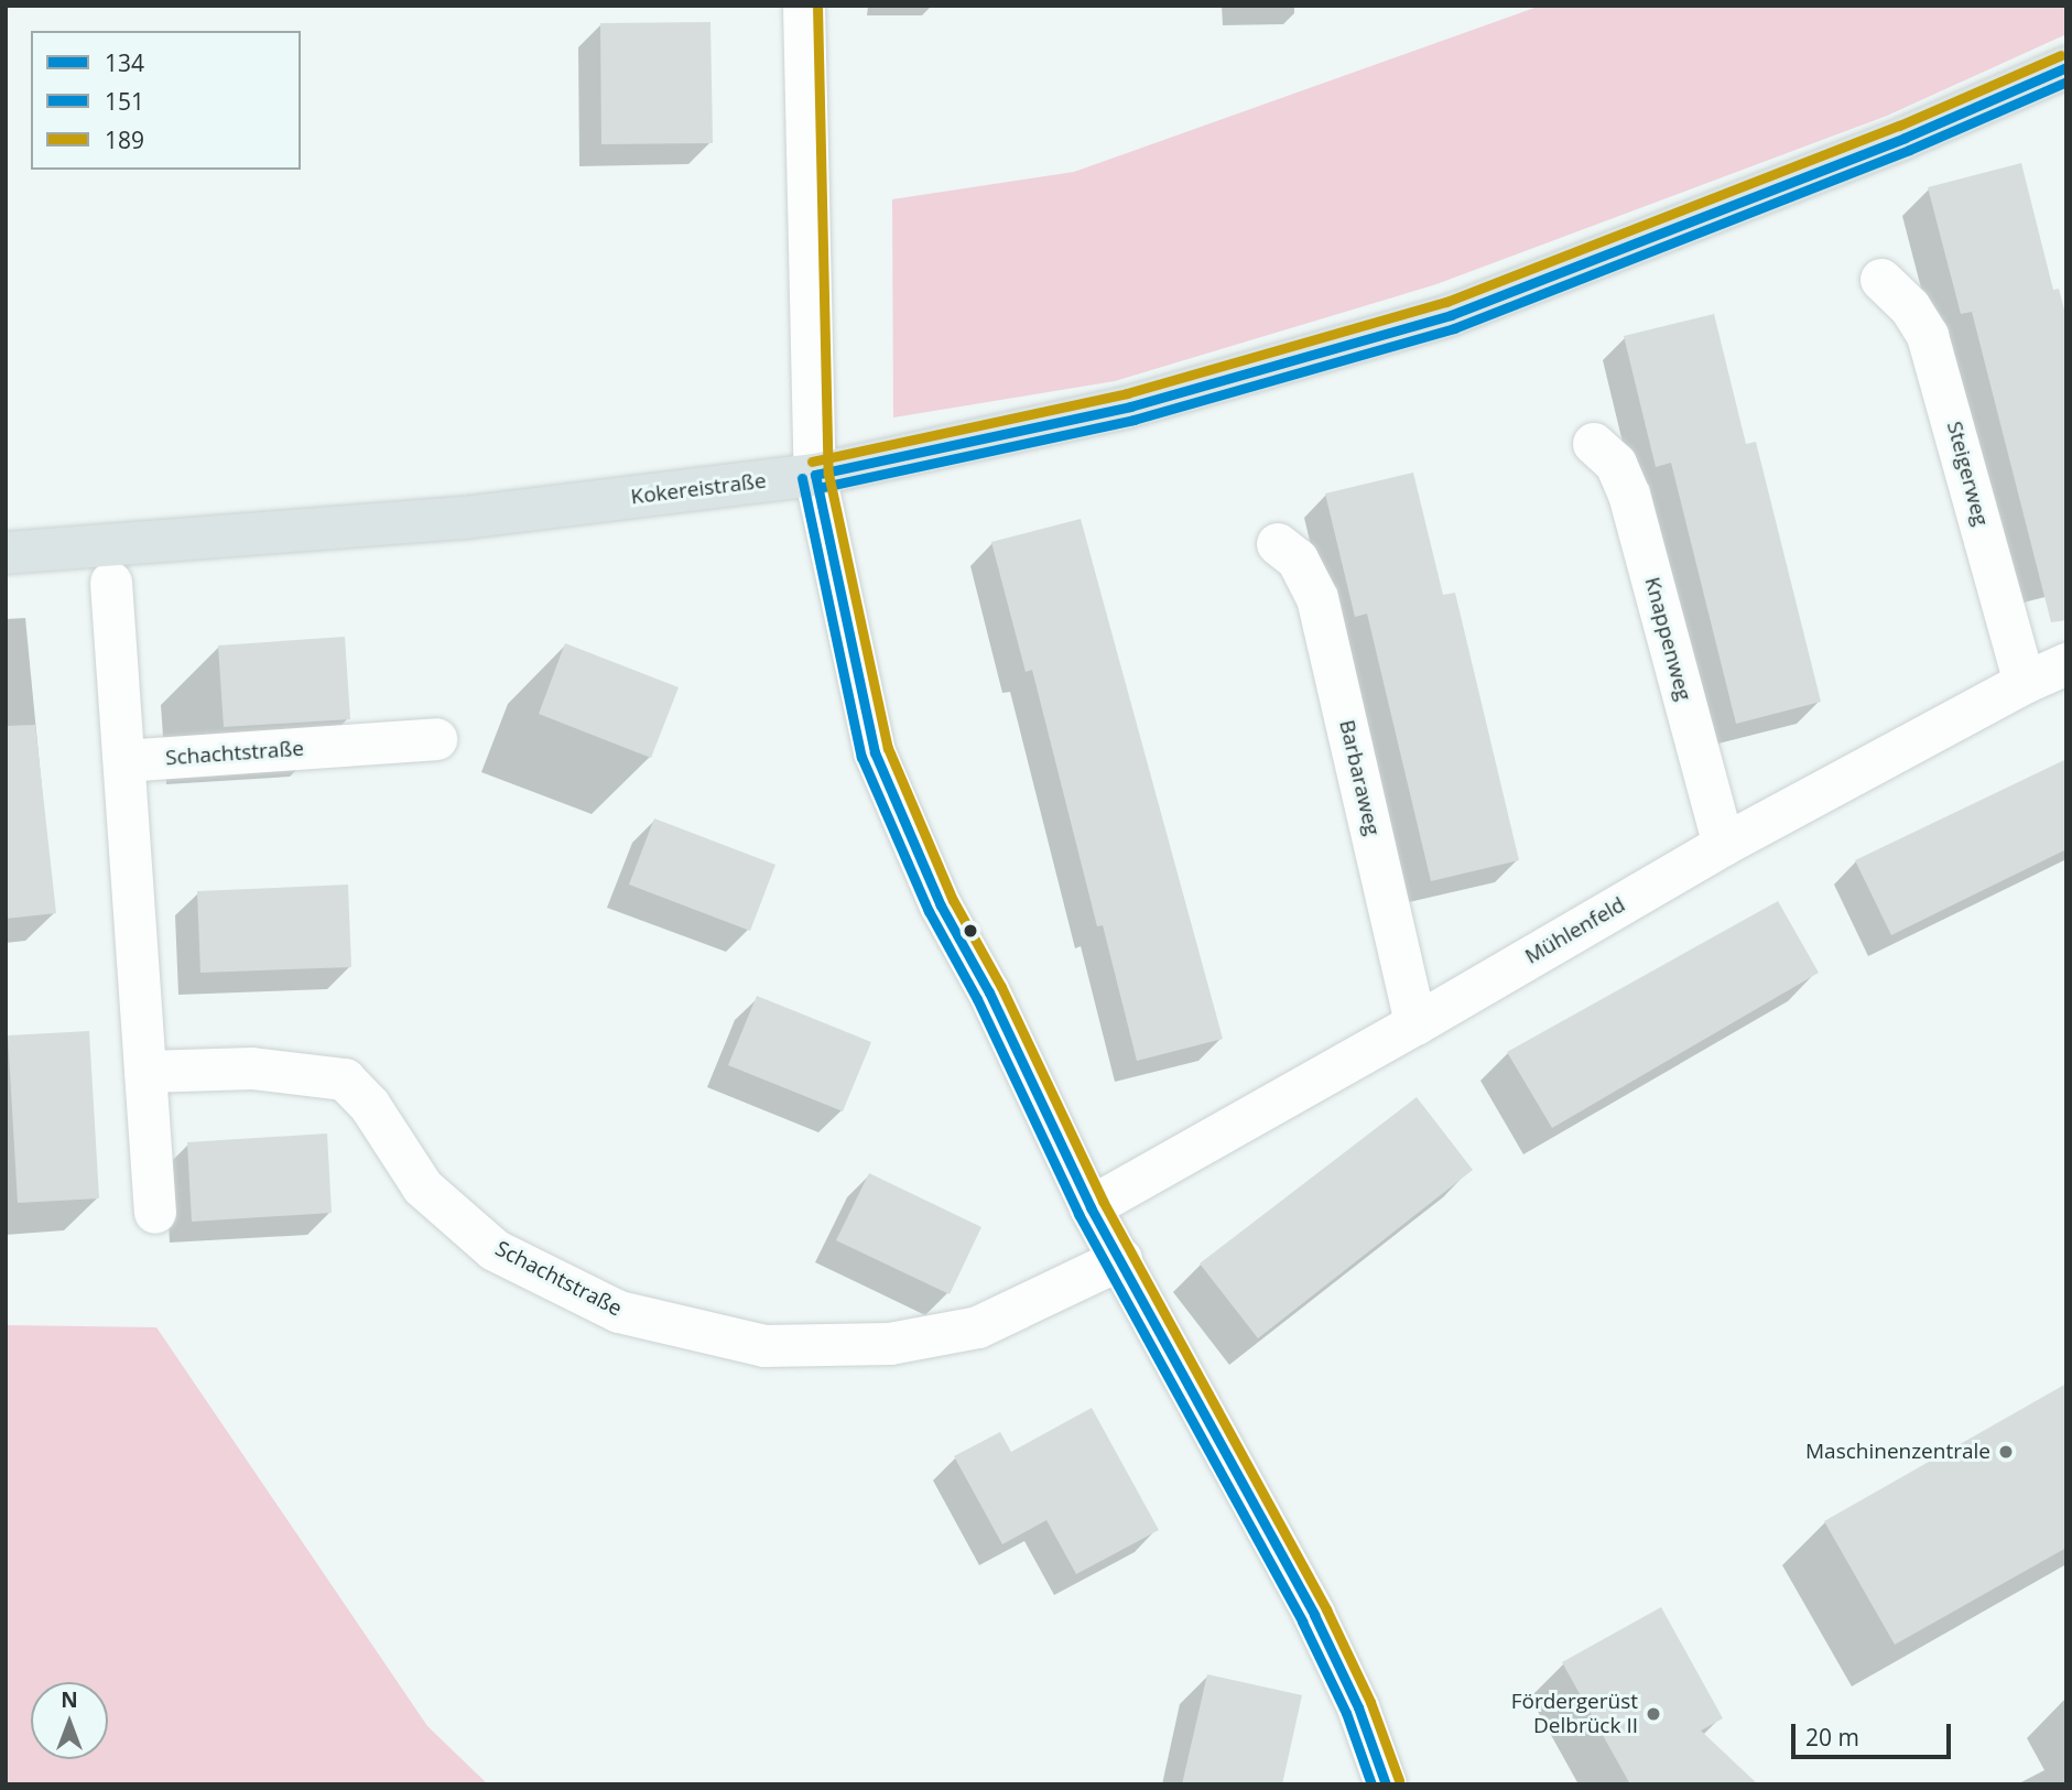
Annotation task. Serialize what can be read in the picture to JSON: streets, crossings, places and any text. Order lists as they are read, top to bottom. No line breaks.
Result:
{"streets":{"main road":["Kokereistraße"],"street":["Steigerweg","Knappenweg","Schachtstraße","Barbaraweg","Mühlenfeld"]},"crossings":[["Steigerweg","Mühlenfeld"],["Knappenweg","Mühlenfeld"],["Barbaraweg","Mühlenfeld"]],"places":["Maschinenzentrale","Fördergerüst Delbrück II"],"lines":["transit line 189","transit line 134","transit line 151"],"legend":["134","151","189"],"scale_bar":"20 m","north":"top"}
